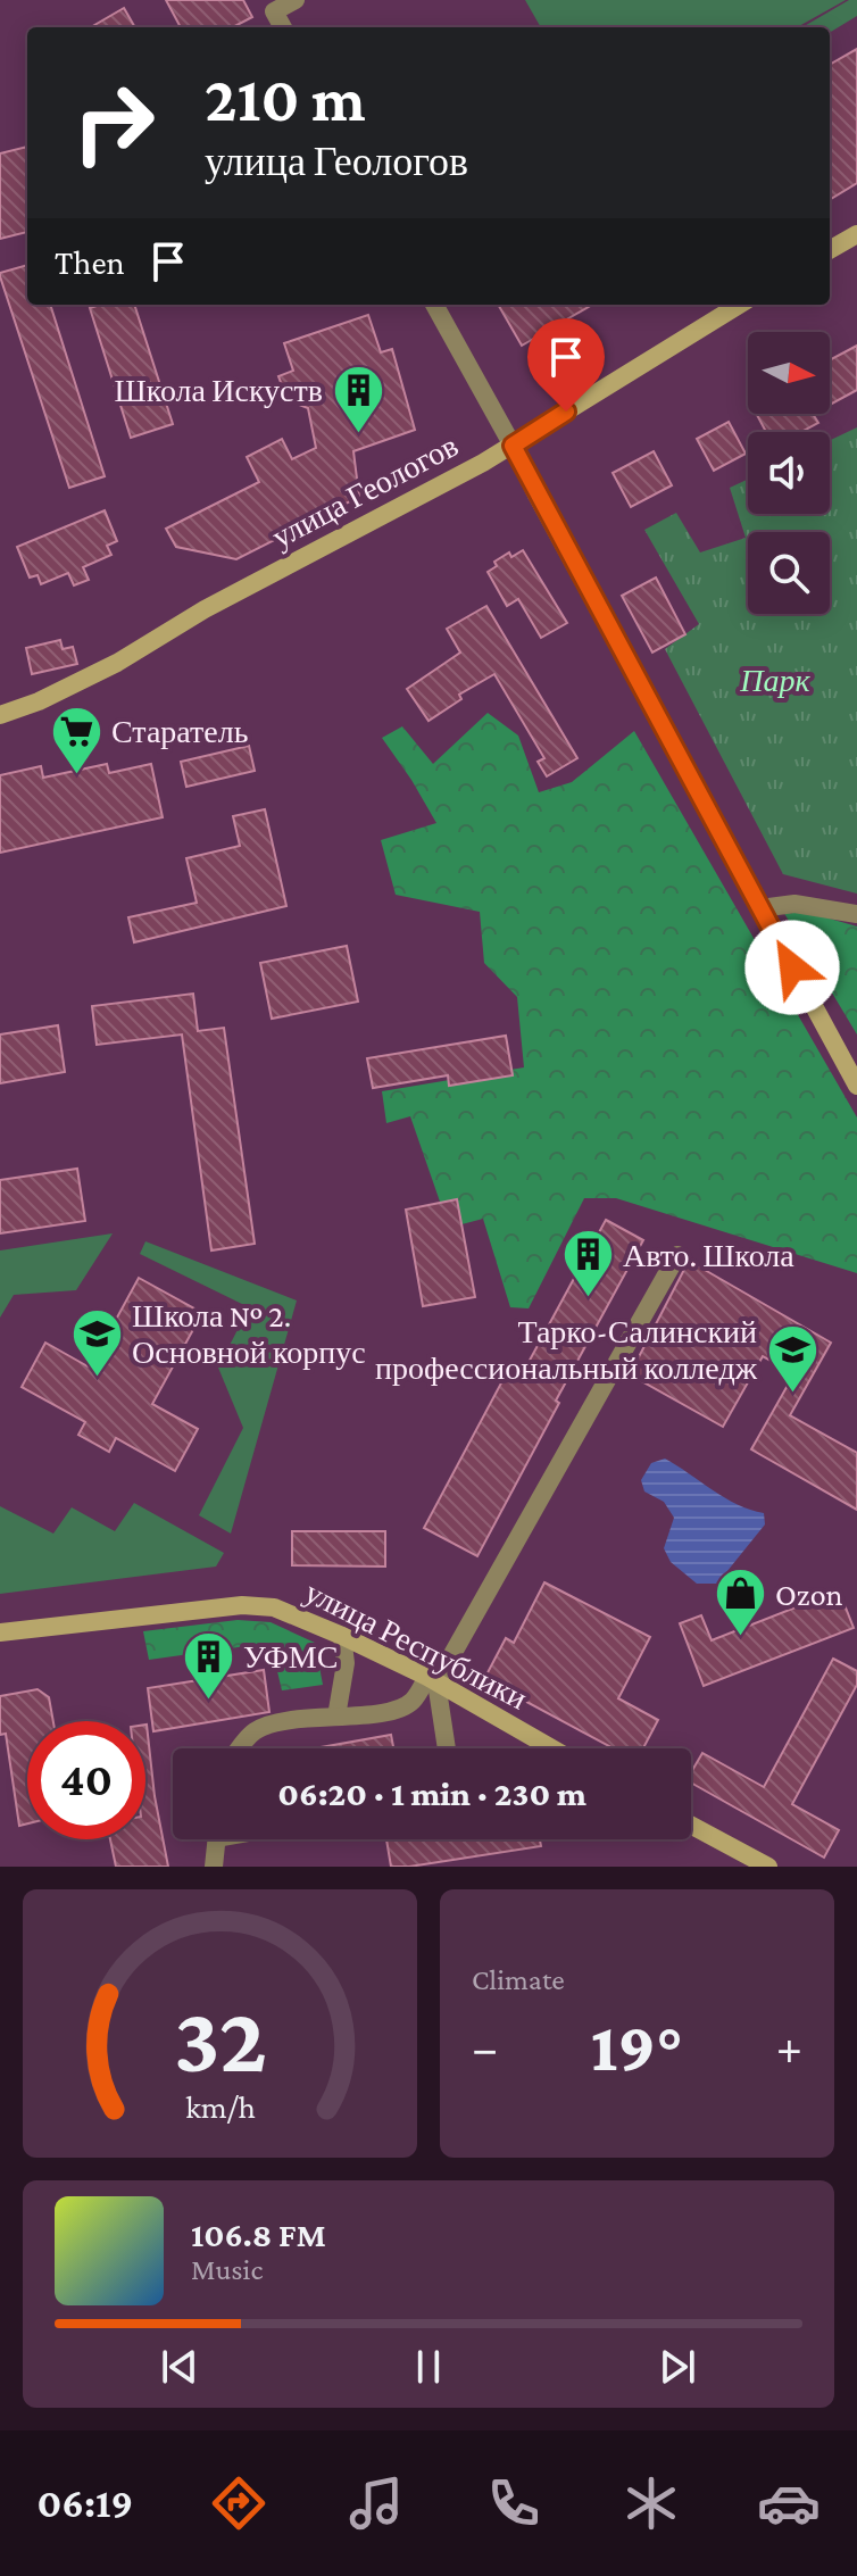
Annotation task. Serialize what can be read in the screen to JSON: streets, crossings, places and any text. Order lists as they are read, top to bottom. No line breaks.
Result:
{"streets":{"street":["улица Геологов","улица Республики"]},"parks":["Парк"],"places":{"building":["Школа Искуств","Авто. Школа","УФМС"],"supermarket":["Старатель"],"school or university":["Школа № 2. Основной корпус","Тарко-Салинский профессиональный колледж"],"shop":["Ozon"]},"north":"right","page":{"turn":["210 m","улица Геологов"],"then":"Then","limit":"40","trip":"06:20 · 1 min · 230 m","tile":"Climate","heat":["−","19°","+"],"song":["106.8 FM","Music"],"tabs":"06:19","gauge":["32","km/h"]}}
